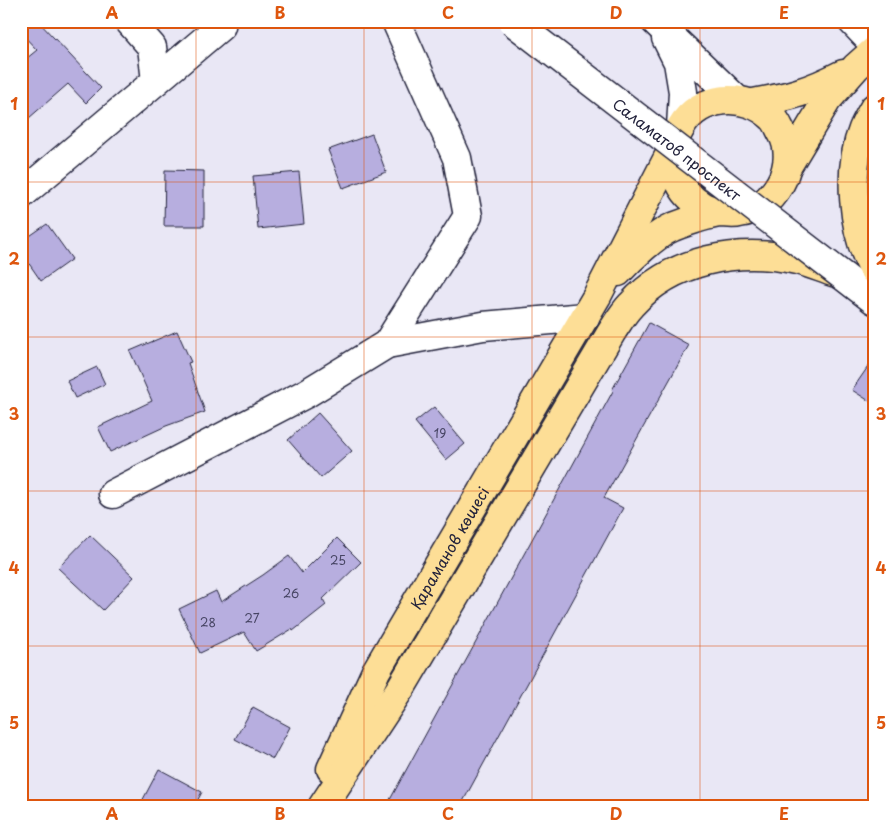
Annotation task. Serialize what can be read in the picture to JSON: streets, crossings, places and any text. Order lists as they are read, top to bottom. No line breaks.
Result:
{"streets":{"main road":["Қараманов көшесі"],"street":["Саламатов проспект"]},"house_numbers":["19","25","26","27","28"],"grid":{"columns":["A","B","C","D","E"],"rows":["1","2","3","4","5"]}}
